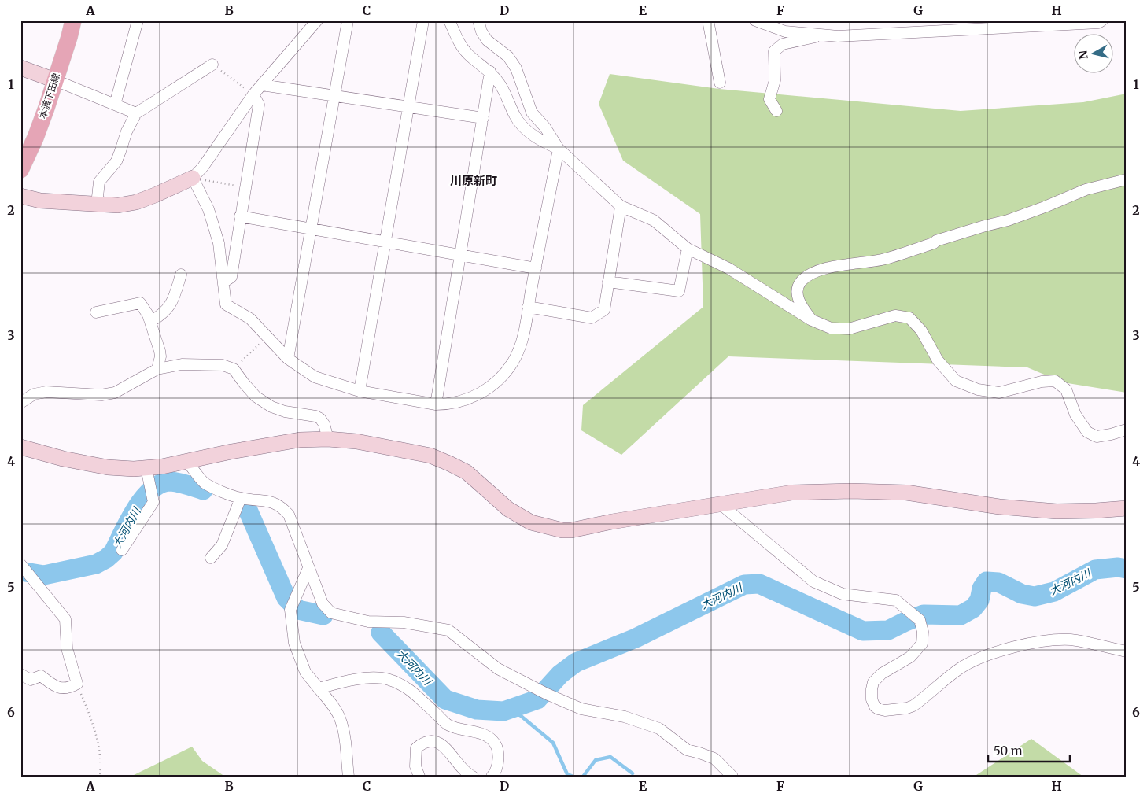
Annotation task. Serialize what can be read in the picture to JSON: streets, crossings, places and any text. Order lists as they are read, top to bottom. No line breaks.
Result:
{"streets":{"main road":["本渡下田線"]},"districts":["川原新町"],"water":["大河内川"],"scale_bar":"50 m","north":"left","grid":{"columns":["A","B","C","D","E","F","G","H"],"rows":["1","2","3","4","5","6"]}}
